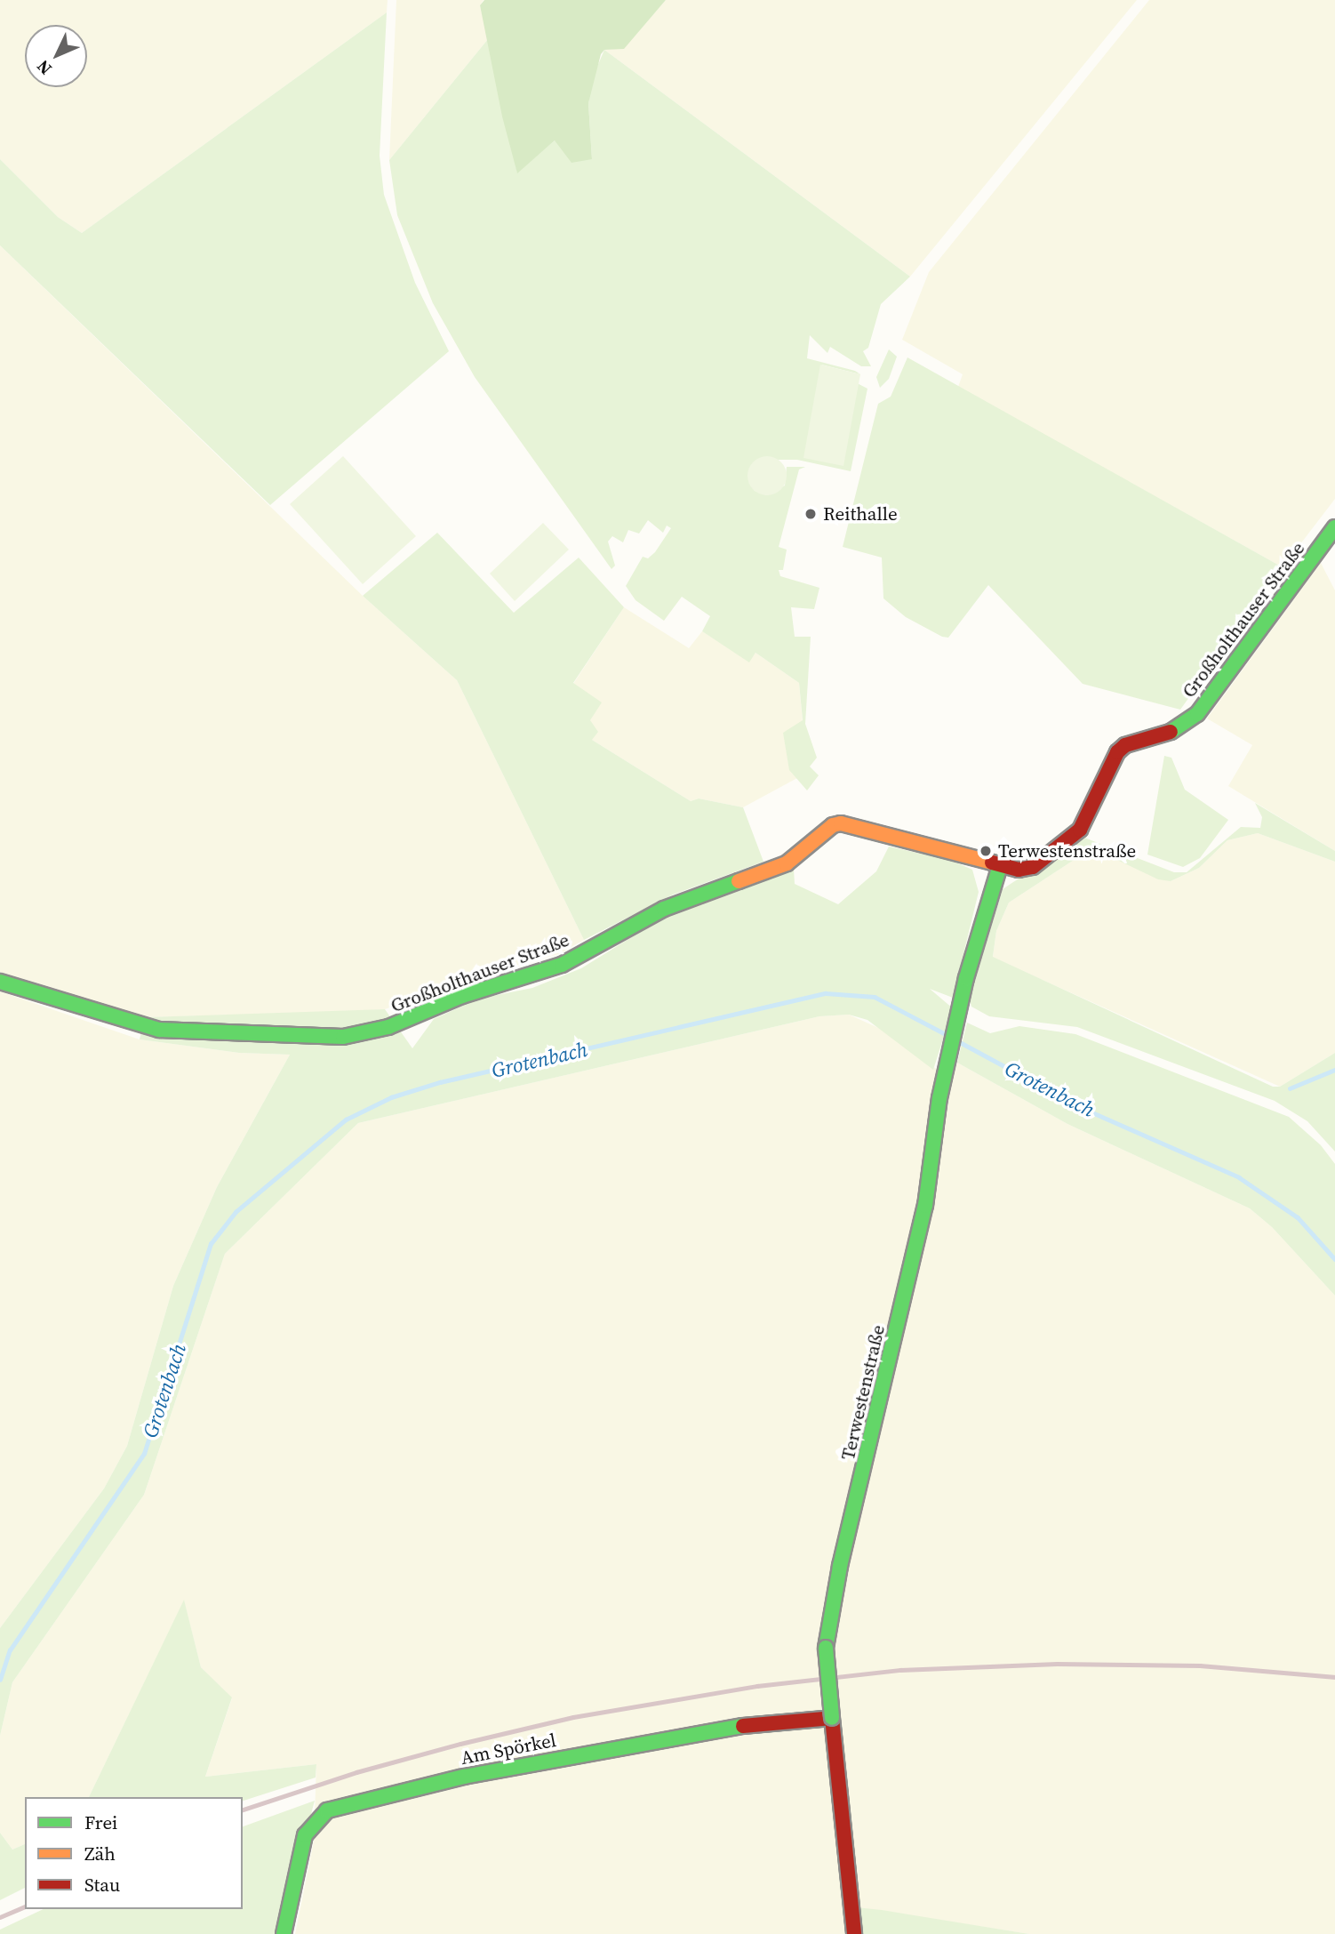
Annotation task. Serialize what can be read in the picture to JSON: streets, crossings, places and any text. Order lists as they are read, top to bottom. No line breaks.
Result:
{"streets":{"street":["Großholthauser Straße","Terwestenstraße","Am Spörkel"]},"crossings":[["Großholthauser Straße","Terwestenstraße"],["Terwestenstraße","Am Spörkel"]],"water":["Grotenbach"],"places":["Reithalle","Terwestenstraße"],"legend":["Frei","Zäh","Stau"],"north":"bottom left"}
